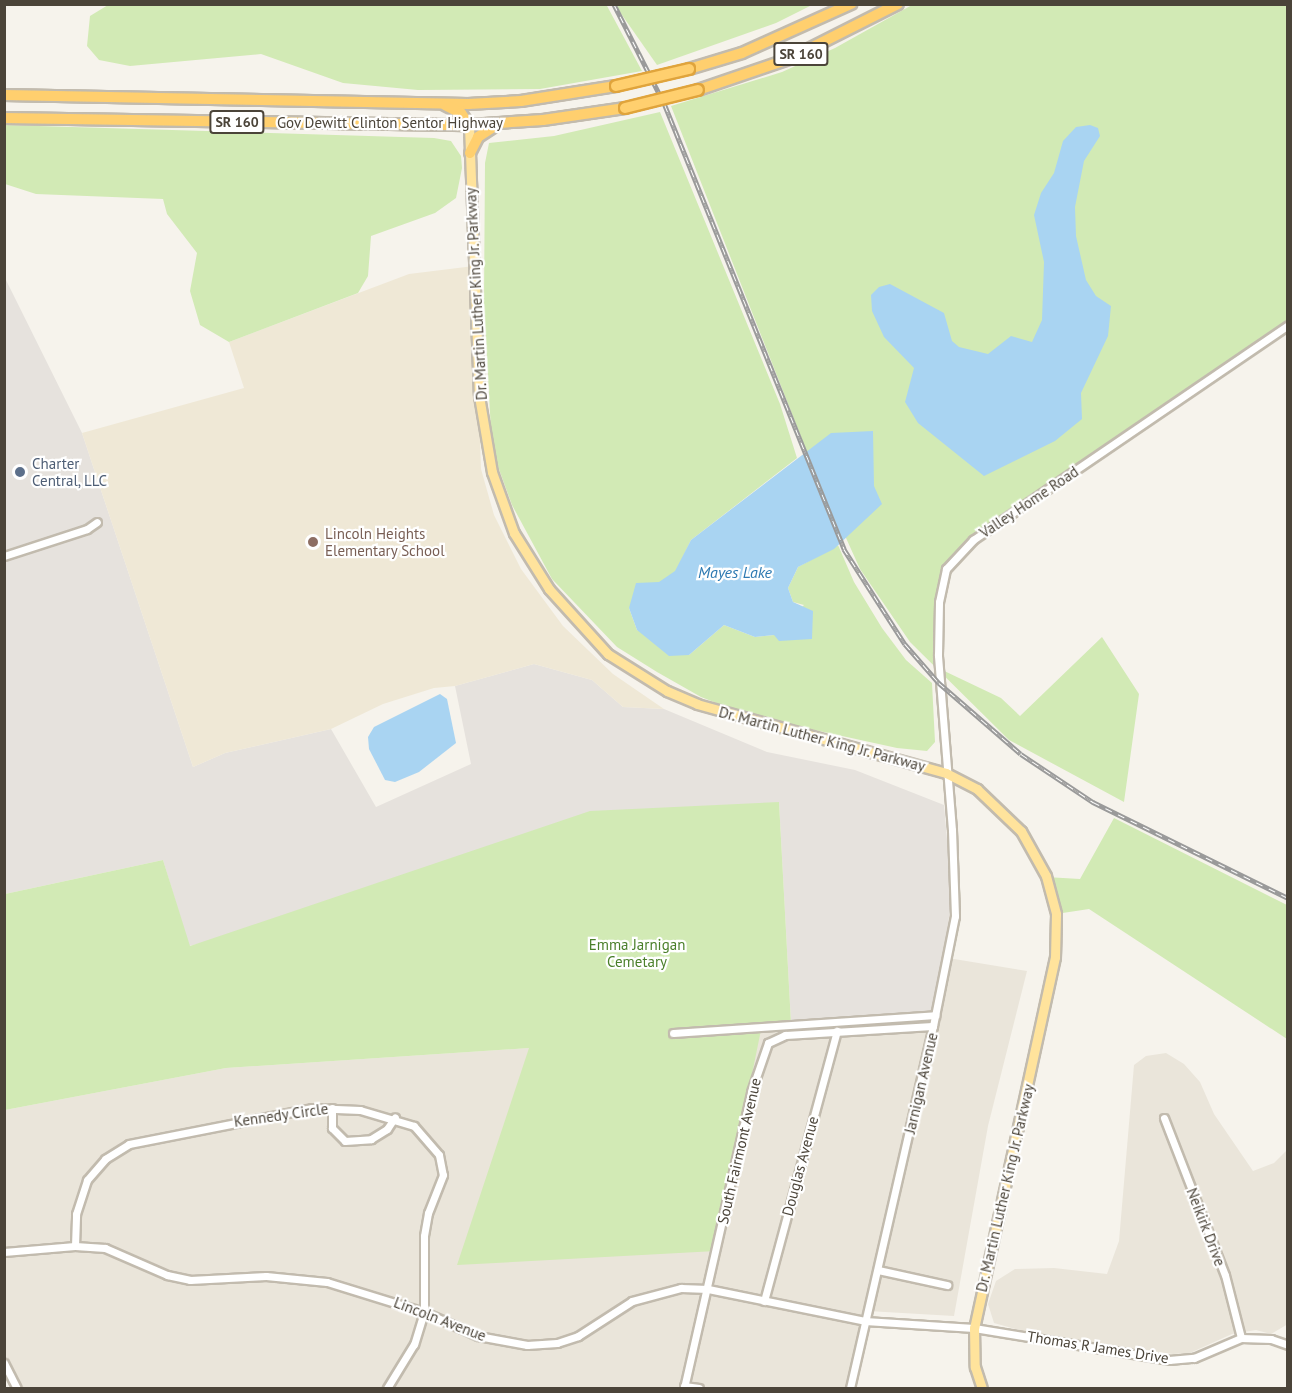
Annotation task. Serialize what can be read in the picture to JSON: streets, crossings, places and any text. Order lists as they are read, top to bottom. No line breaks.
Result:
{"streets":{"highway":["SR 160","Gov Dewitt Clinton Sentor Highway"],"main road":["Dr. Martin Luther King Jr. Parkway"],"street":["Valley Home Road","Jarnigan Avenue","Kennedy Circle","South Fairmont Avenue","Douglas Avenue","Neikirk Drive","Lincoln Avenue","Thomas R James Drive"]},"crossings":[["Gov Dewitt Clinton Sentor Highway","Dr. Martin Luther King Jr. Parkway"],["Dr. Martin Luther King Jr. Parkway","Valley Home Road"],["Dr. Martin Luther King Jr. Parkway","Jarnigan Avenue"],["Dr. Martin Luther King Jr. Parkway","Lincoln Avenue"],["Dr. Martin Luther King Jr. Parkway","Thomas R James Drive"],["Valley Home Road","Jarnigan Avenue"],["Jarnigan Avenue","South Fairmont Avenue"],["Jarnigan Avenue","Lincoln Avenue"],["Kennedy Circle","Lincoln Avenue"],["South Fairmont Avenue","Douglas Avenue"],["South Fairmont Avenue","Lincoln Avenue"],["Douglas Avenue","Lincoln Avenue"],["Neikirk Drive","Thomas R James Drive"],["Lincoln Avenue","Thomas R James Drive"]],"water":["Mayes Lake"],"parks":["Emma Jarnigan Cemetary"],"places":["Charter Central, LLC","Lincoln Heights Elementary School"]}
